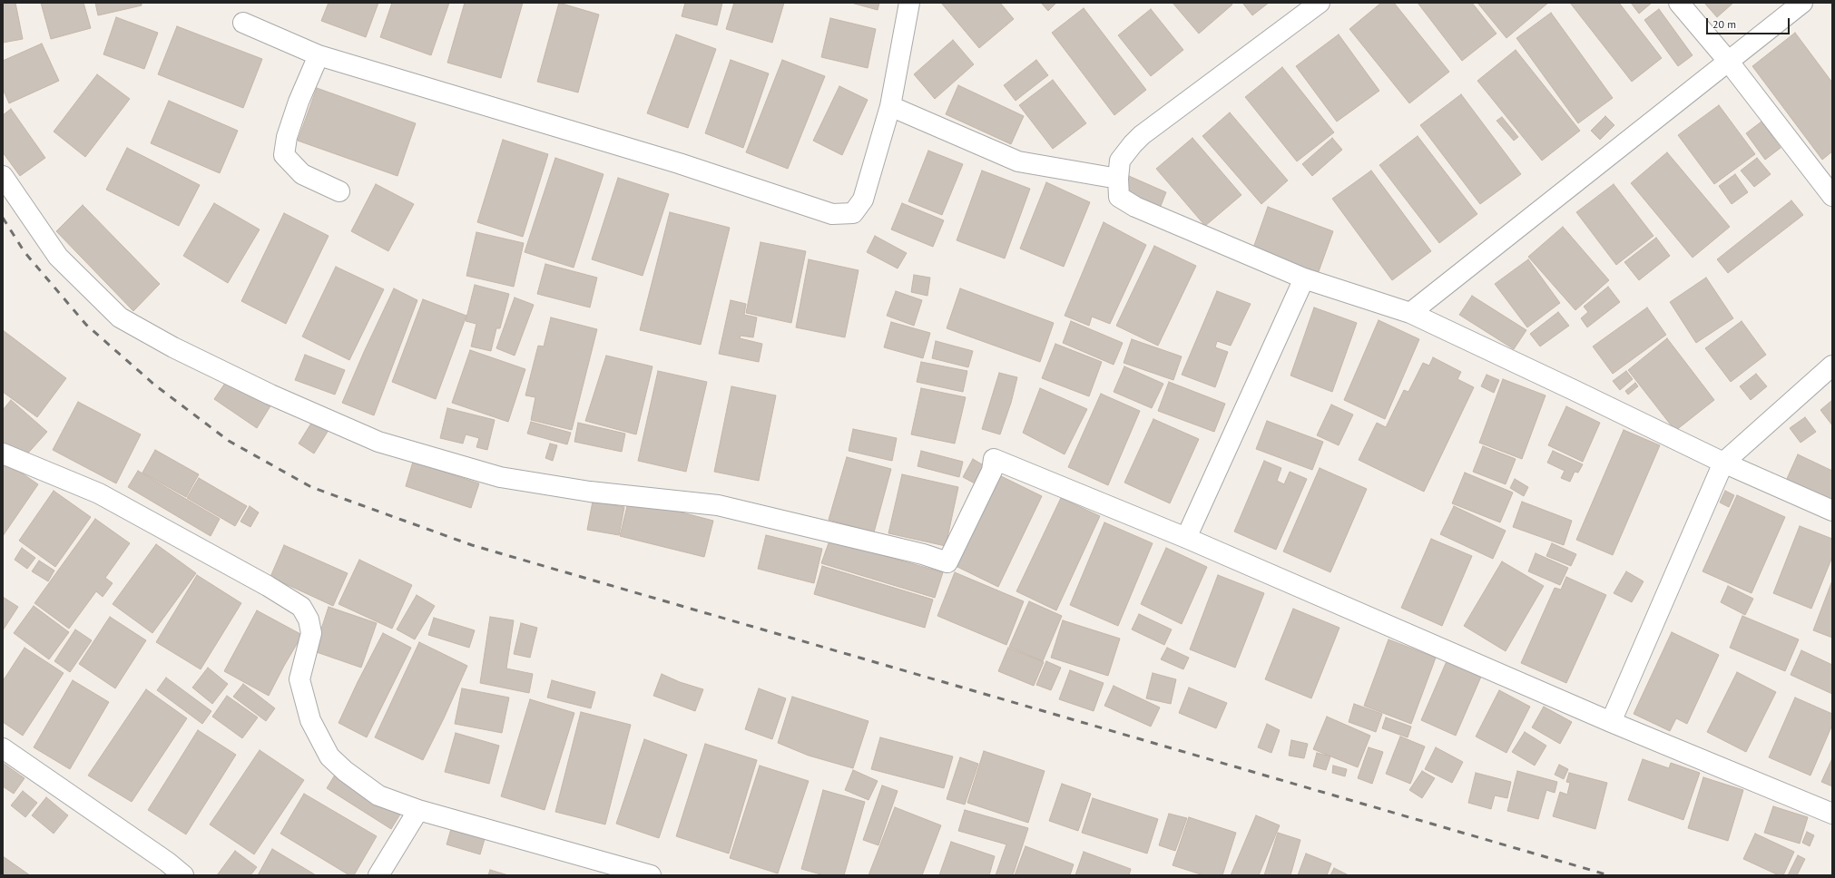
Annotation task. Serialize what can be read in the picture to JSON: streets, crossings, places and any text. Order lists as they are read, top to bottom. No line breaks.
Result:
{"scale_bar":"20 m"}
